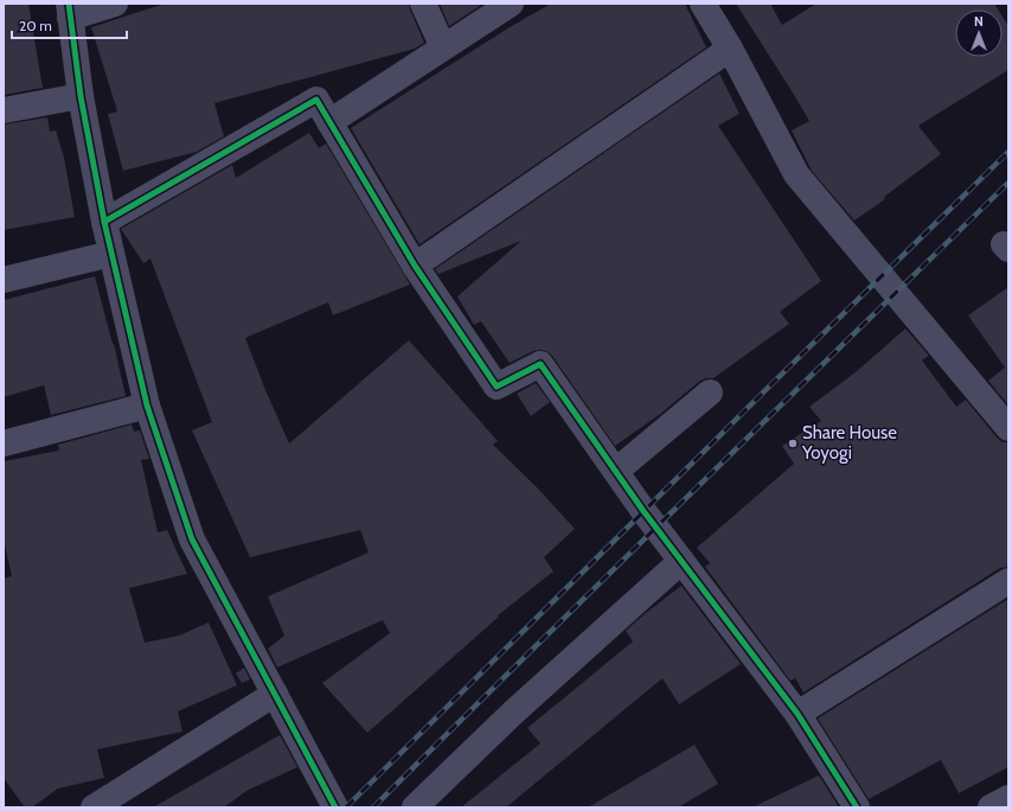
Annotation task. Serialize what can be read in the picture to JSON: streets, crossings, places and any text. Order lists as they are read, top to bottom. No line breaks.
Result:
{"places":["Share House Yoyogi"],"scale_bar":"20 m","north":"top"}
